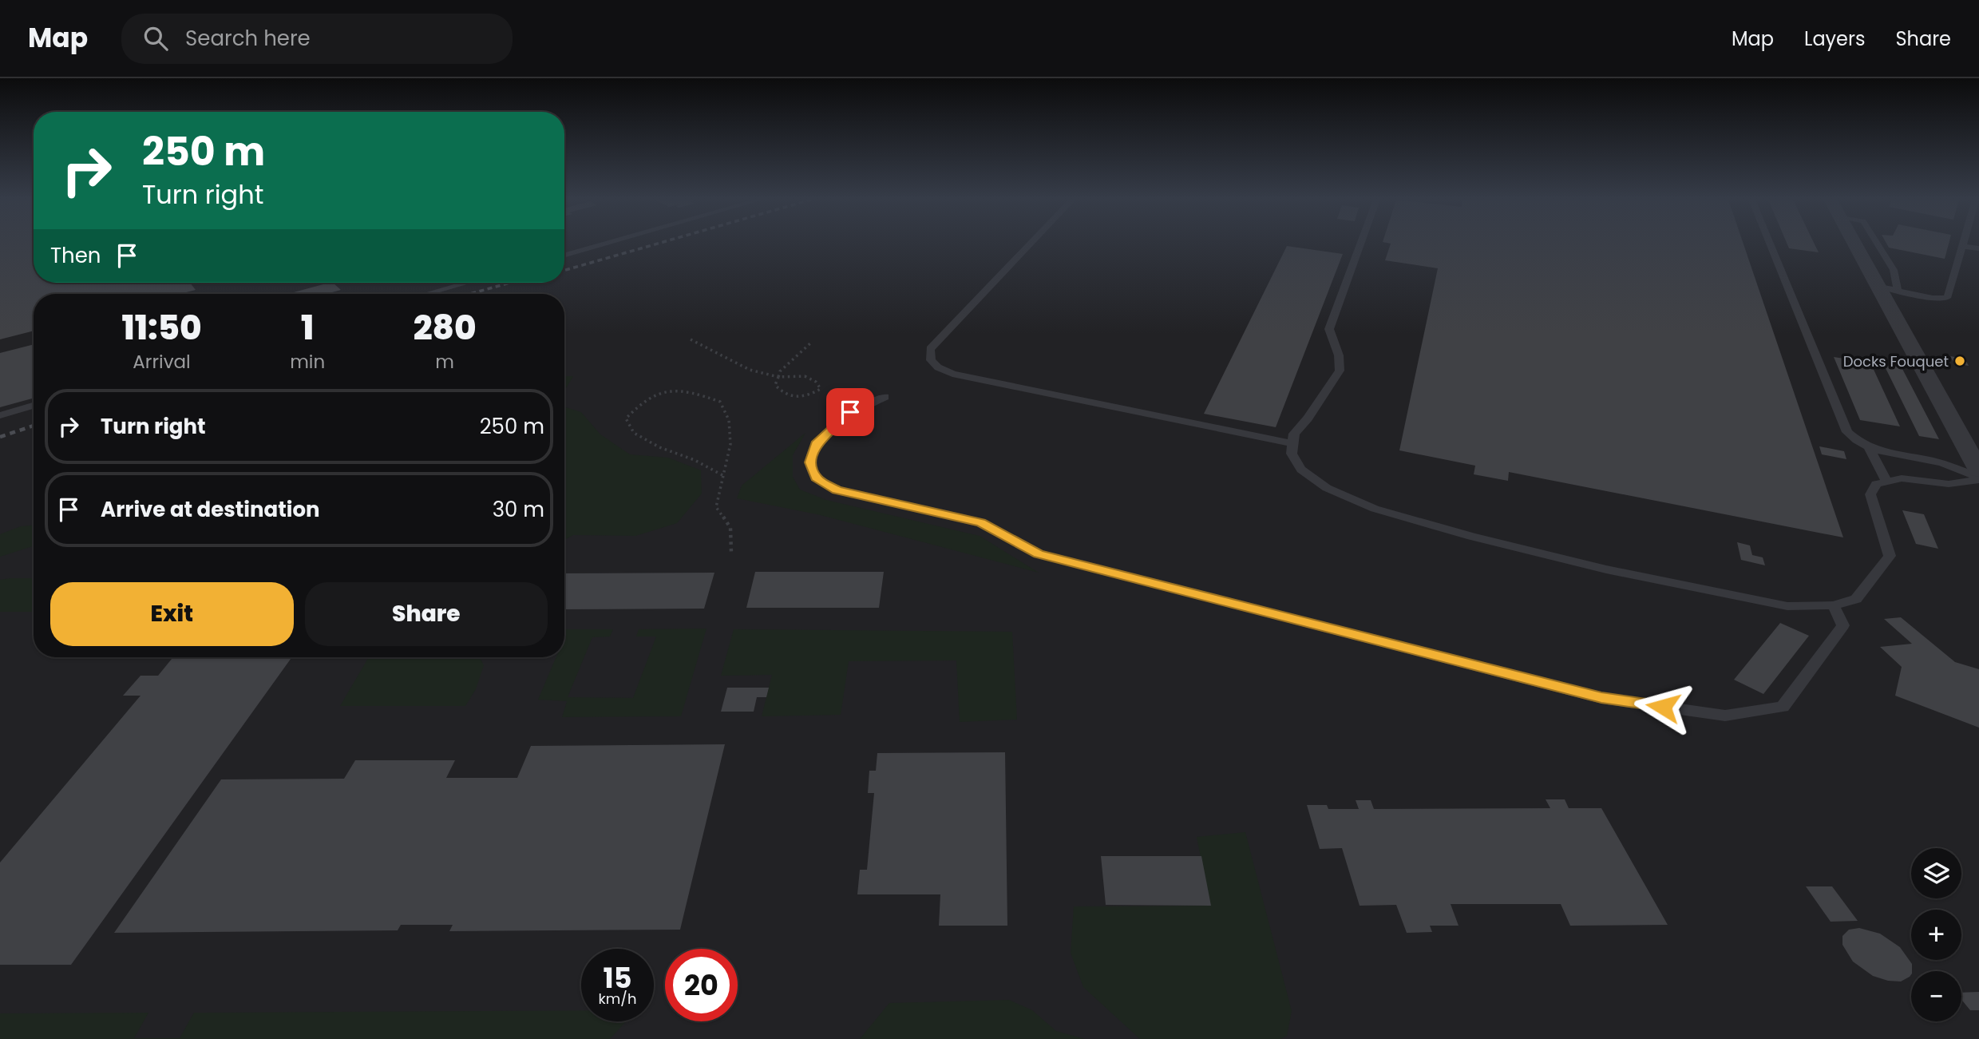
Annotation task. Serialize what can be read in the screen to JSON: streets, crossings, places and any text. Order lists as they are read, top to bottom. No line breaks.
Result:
{"places":["Docks Fouquet"],"page":{"header":"Map","search":"Search here","nav":["Map","Layers","Share"],"turn":["250 m","Turn right"],"then":"Then","eta":["11:50","Arrival","1","min","280","m"],"list":[{"name":"Turn right","value":"250 m"},{"name":"Arrive at destination","value":"30 m"}],"buttons":["Exit","Share"],"map_buttons":["+","−"],"speed":"15 km/h","limit":"20"}}
